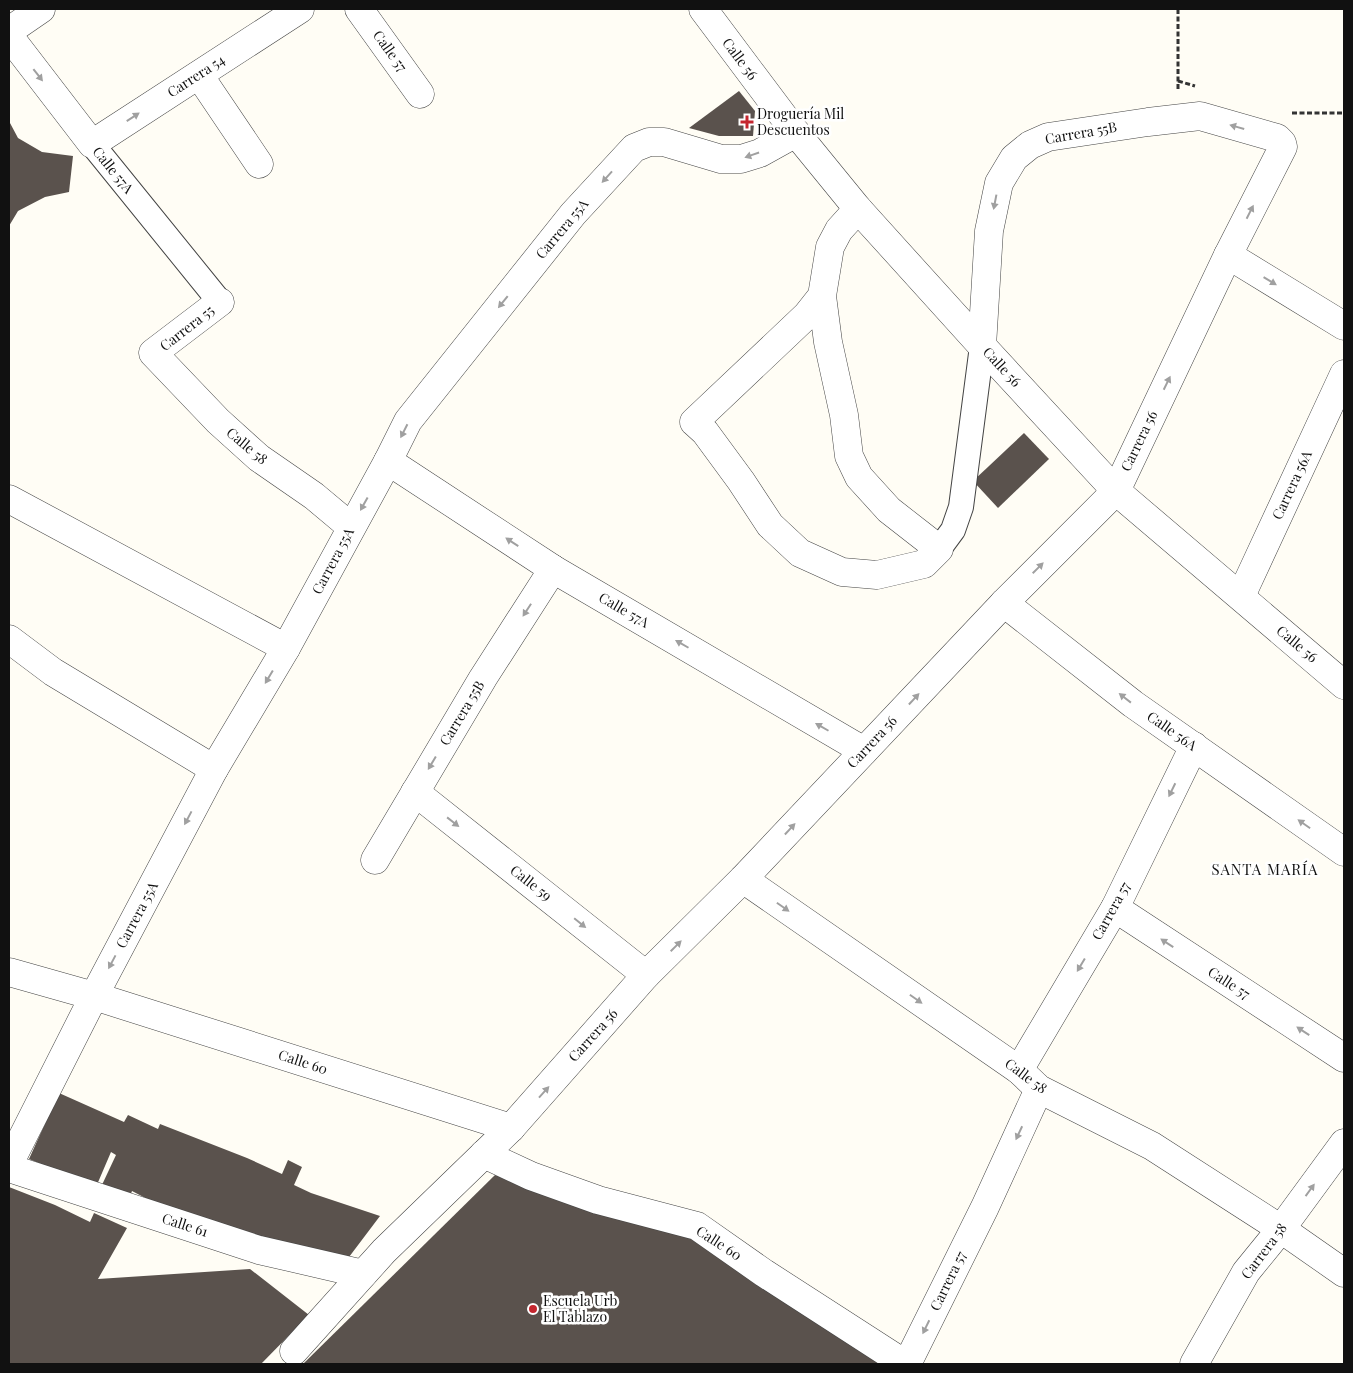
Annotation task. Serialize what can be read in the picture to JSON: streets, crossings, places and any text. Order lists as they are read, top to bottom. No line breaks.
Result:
{"streets":{"street":["Calle 57","Calle 56","Carrera 54","Carrera 55B","Calle 57A","Carrera 55A","Carrera 55","Carrera 56","Calle 58","Carrera 56A","Calle 56A","Calle 59","Carrera 57","Calle 60","Calle 61","Carrera 58"]},"crossings":[["Calle 57","Carrera 57"],["Calle 56","Carrera 55B"],["Calle 56","Carrera 55A"],["Calle 56","Carrera 56"],["Calle 56","Carrera 56A"],["Carrera 54","Calle 57A"],["Carrera 55B","Calle 57A"],["Carrera 55B","Carrera 56"],["Carrera 55B","Calle 59"],["Calle 57A","Carrera 55A"],["Calle 57A","Carrera 55"],["Calle 57A","Carrera 56"],["Carrera 55A","Calle 58"],["Carrera 55A","Calle 60"],["Carrera 55","Calle 58"],["Carrera 56","Calle 58"],["Carrera 56","Calle 56A"],["Carrera 56","Calle 59"],["Carrera 56","Calle 60"],["Carrera 56","Calle 61"],["Calle 58","Carrera 57"],["Calle 58","Carrera 58"],["Calle 56A","Carrera 57"],["Carrera 57","Calle 60"]],"one_way":["Calle 57","Carrera 54","Carrera 55B","Carrera 55A","Carrera 56","Calle 56A","Calle 59","Carrera 57","Carrera 58"],"districts":["SANTA MARÍA"],"places":{"health":["Droguería Mil Descuentos"],"other":["Escuela Urb El Tablazo"]}}
